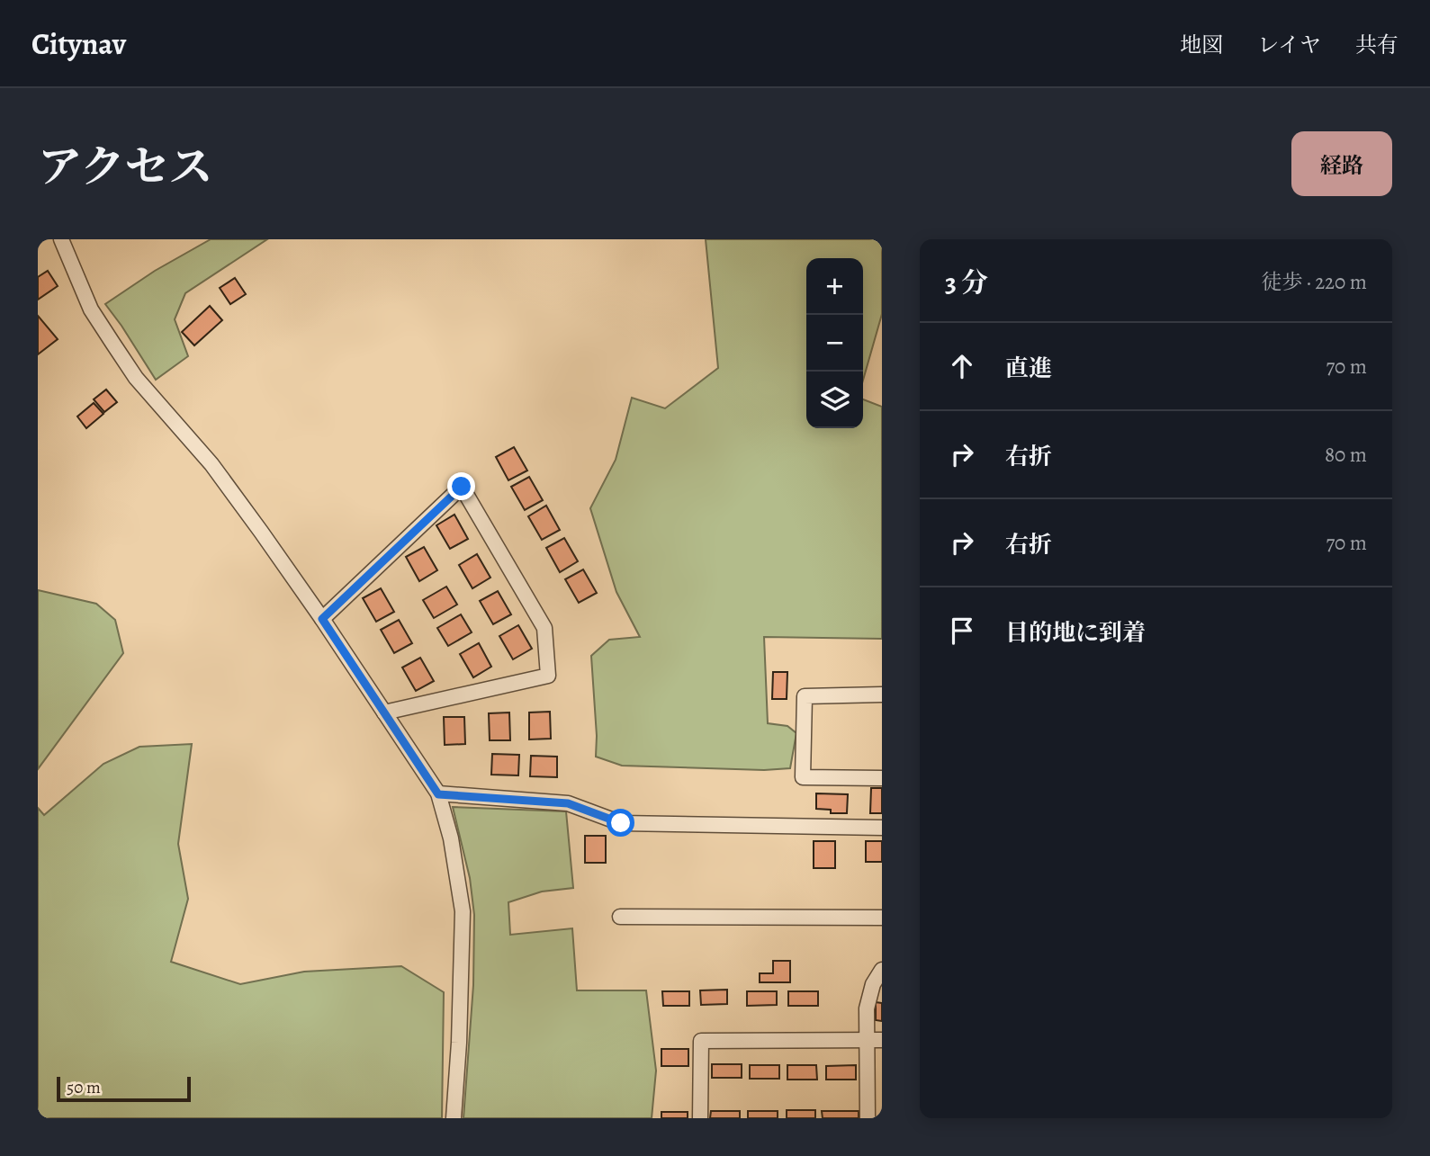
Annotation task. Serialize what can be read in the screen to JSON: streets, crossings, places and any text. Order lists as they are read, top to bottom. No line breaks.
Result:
{"scale_bar":"50 m","page":{"header":"Citynav","nav":["地図","レイヤ","共有"],"title":"アクセス","buttons":"経路","heading":["3 分","徒歩 · 220 m"],"map_buttons":["+","−"],"list":[["直進","70 m"],["右折","80 m"],["右折","70 m"],"目的地に到着"],"scale":"50 m"}}
